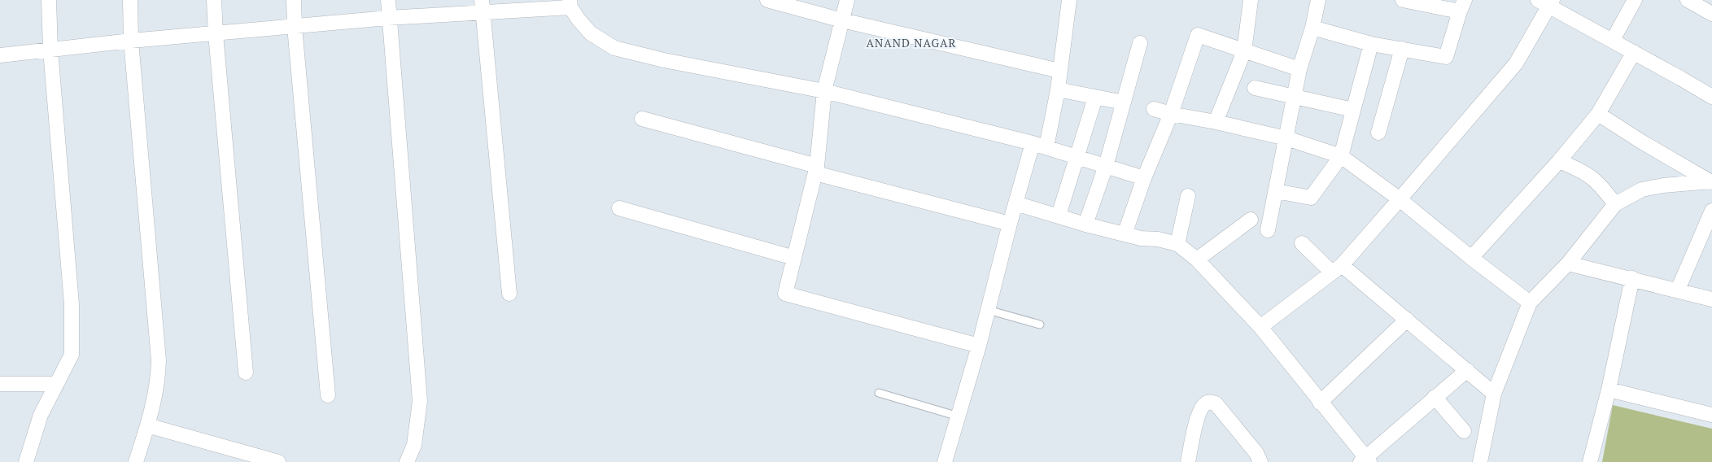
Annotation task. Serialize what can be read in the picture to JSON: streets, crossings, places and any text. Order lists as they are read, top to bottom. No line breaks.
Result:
{"districts":["ANAND NAGAR"]}
